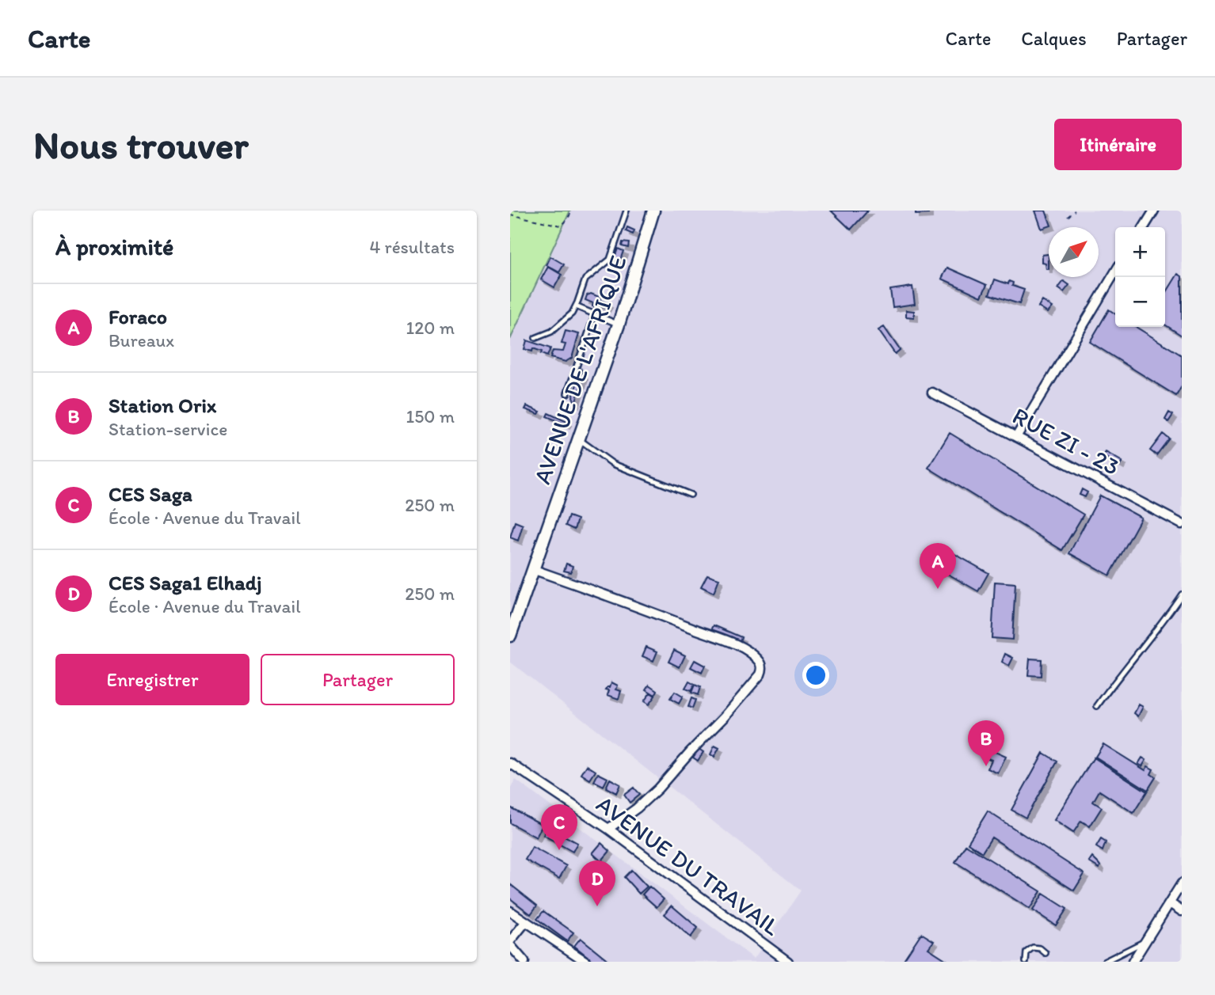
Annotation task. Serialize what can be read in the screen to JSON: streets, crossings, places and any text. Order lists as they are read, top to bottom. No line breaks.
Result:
{"streets":{"main road":["AVENUE DE L'AFRIQUE"],"street":["RUE ZI - 23","AVENUE DU TRAVAIL"]},"north":"top right","page":{"header":"Carte","nav":["Carte","Calques","Partager"],"buttons":["Itinéraire",["Enregistrer","Partager"]],"title":"Nous trouver","heading":["À proximité","4 résultats"],"map_buttons":["+","−"],"list":[{"mark":"A","name":"Foraco","note":"Bureaux","value":"120 m"},{"mark":"B","name":"Station Orix","note":"Station-service","value":"150 m"},{"mark":"C","name":"CES Saga","note":"École · Avenue du Travail","value":"250 m"},{"mark":"D","name":"CES Saga1 Elhadj","note":"École · Avenue du Travail","value":"250 m"}],"pins":["A","B","C","D"]}}
